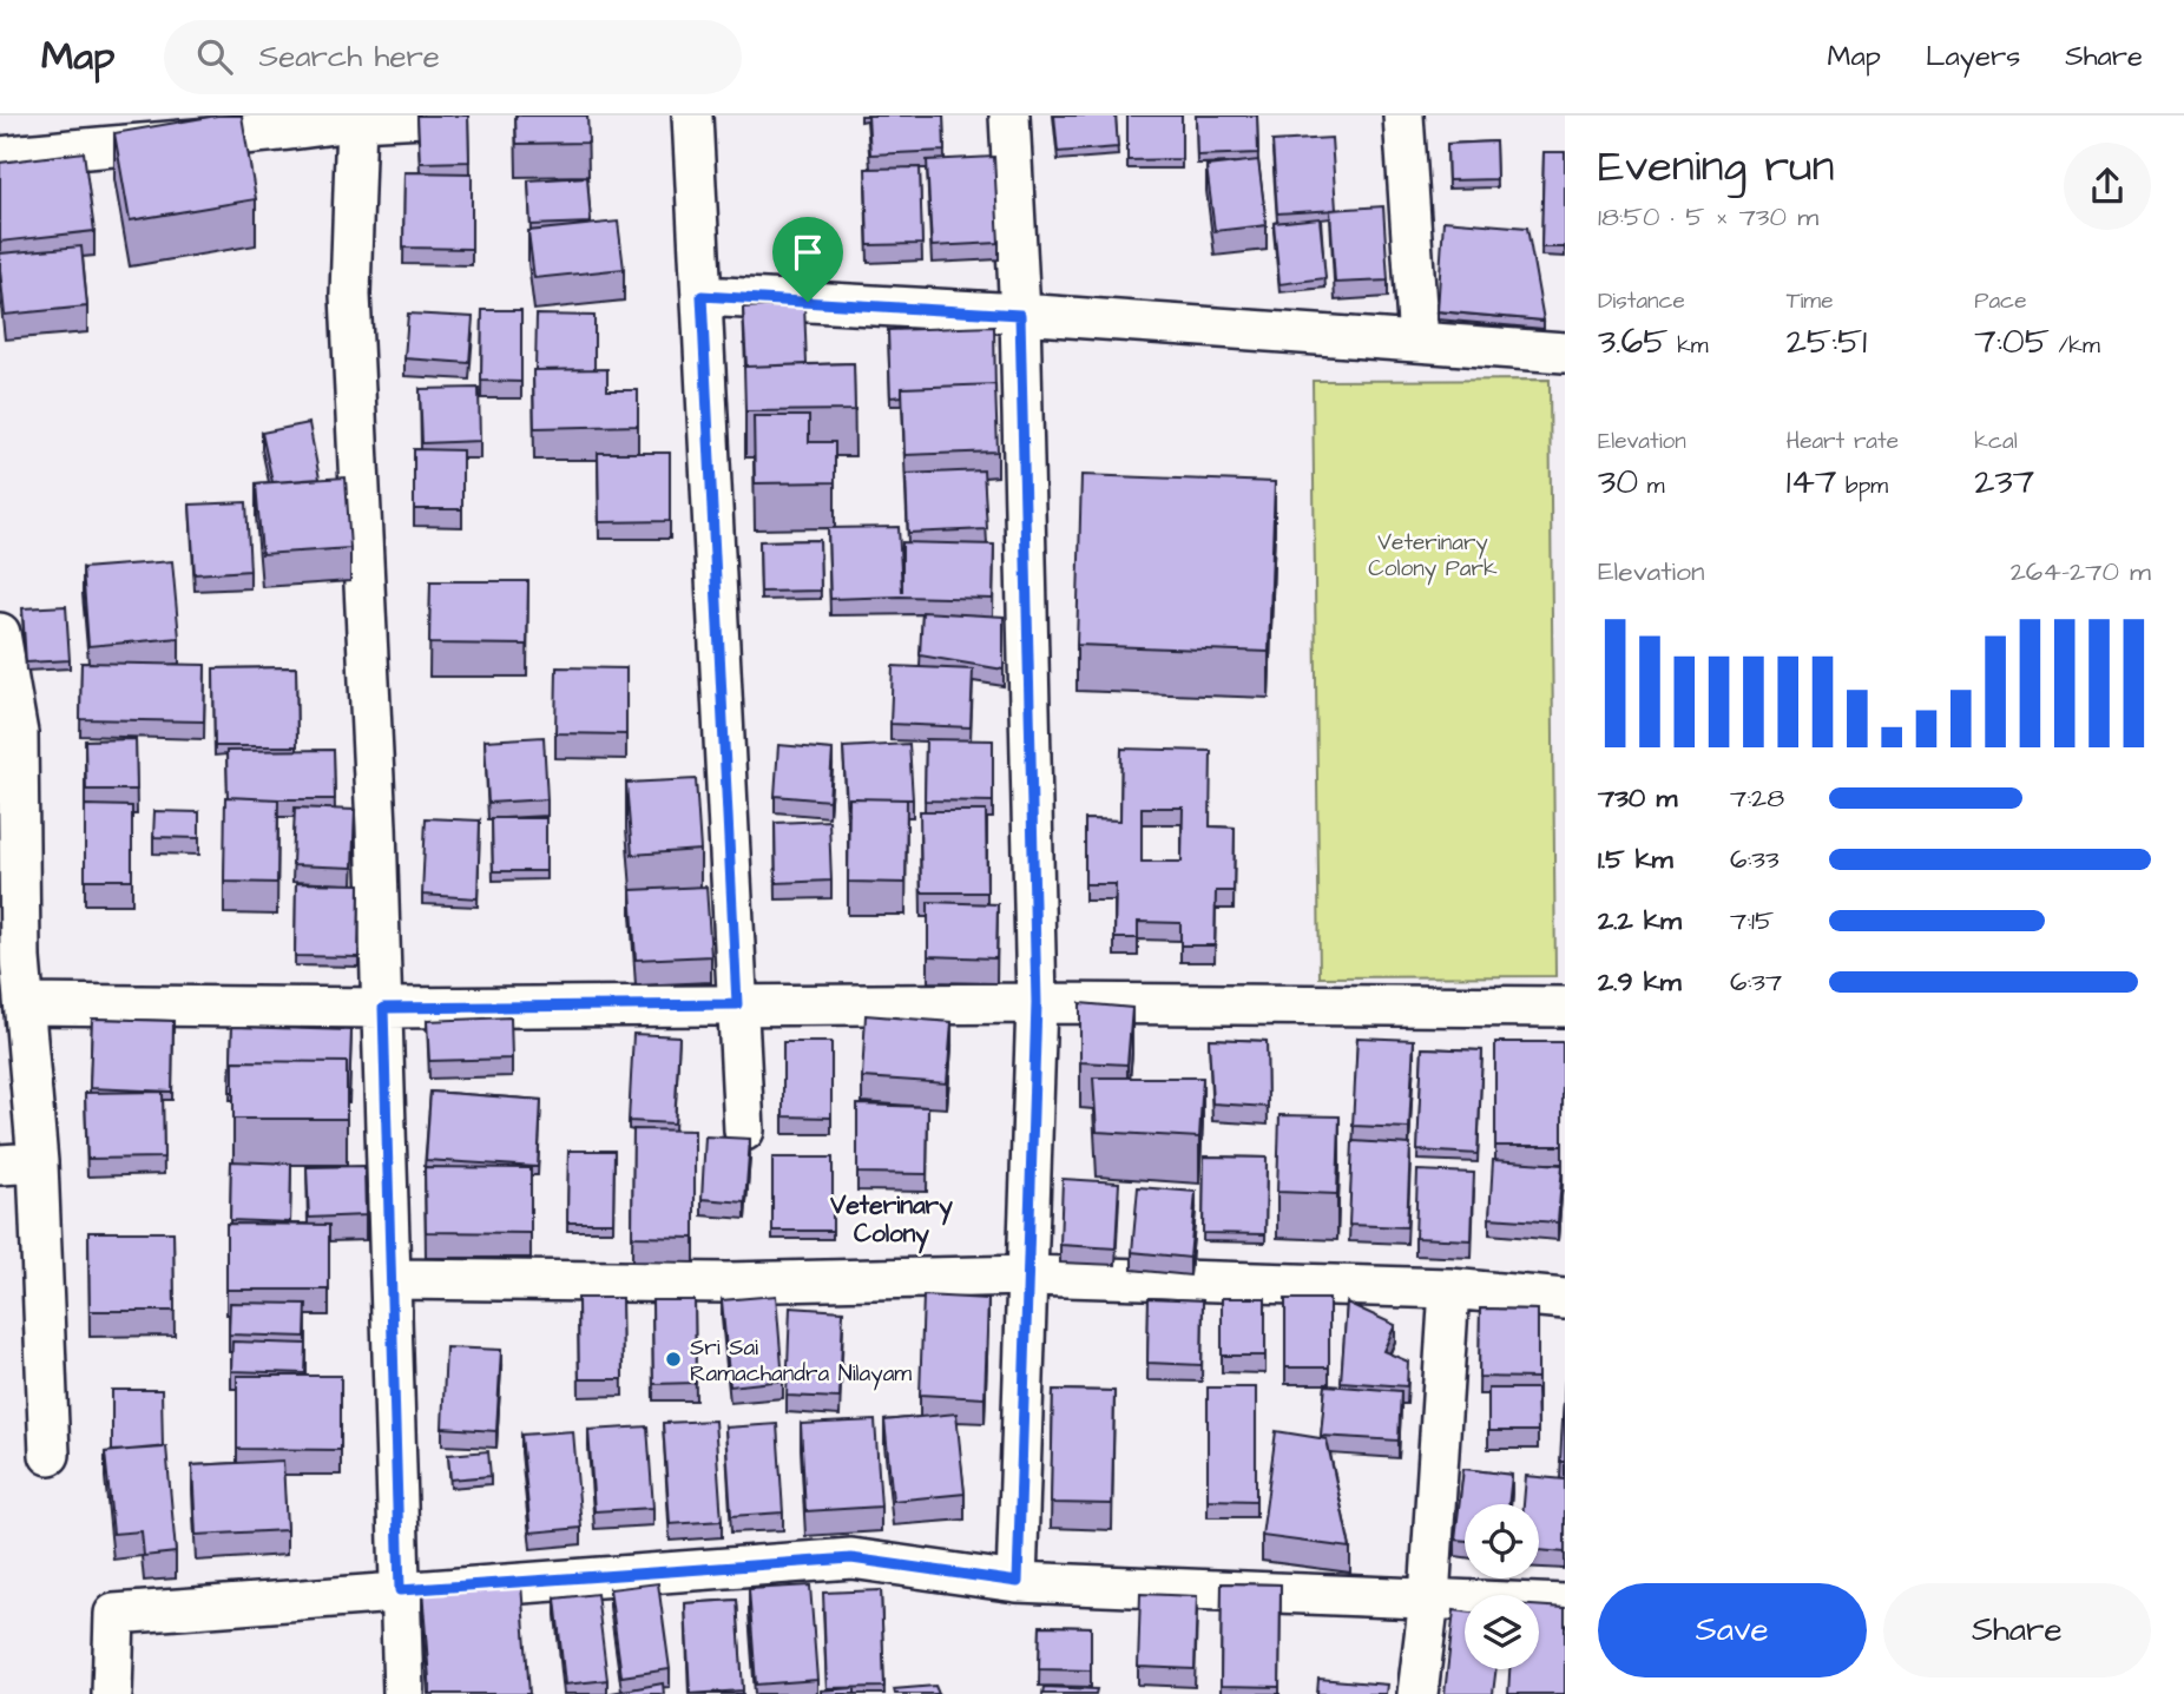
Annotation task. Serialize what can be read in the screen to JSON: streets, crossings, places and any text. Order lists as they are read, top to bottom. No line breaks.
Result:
{"districts":["Veterinary Colony"],"parks":["Veterinary Colony Park"],"places":["Sri Sai Ramachandra Nilayam"],"page":{"header":"Map","search":"Search here","nav":["Map","Layers","Share"],"heading":["Evening run","18:50 · 5 × 730 m"],"stats":[["Distance","3.65 km"],["Time","25:51"],["Pace","7:05 /km"],["Elevation","30 m"],["Heart rate","147 bpm"],["kcal","237"]],"chart":["Elevation","264–270 m"],"list":[{"name":"730 m","note":"7:28"},{"name":"1.5 km","note":"6:33"},{"name":"2.2 km","note":"7:15"},{"name":"2.9 km","note":"6:37"}],"buttons":["Save","Share"]}}
